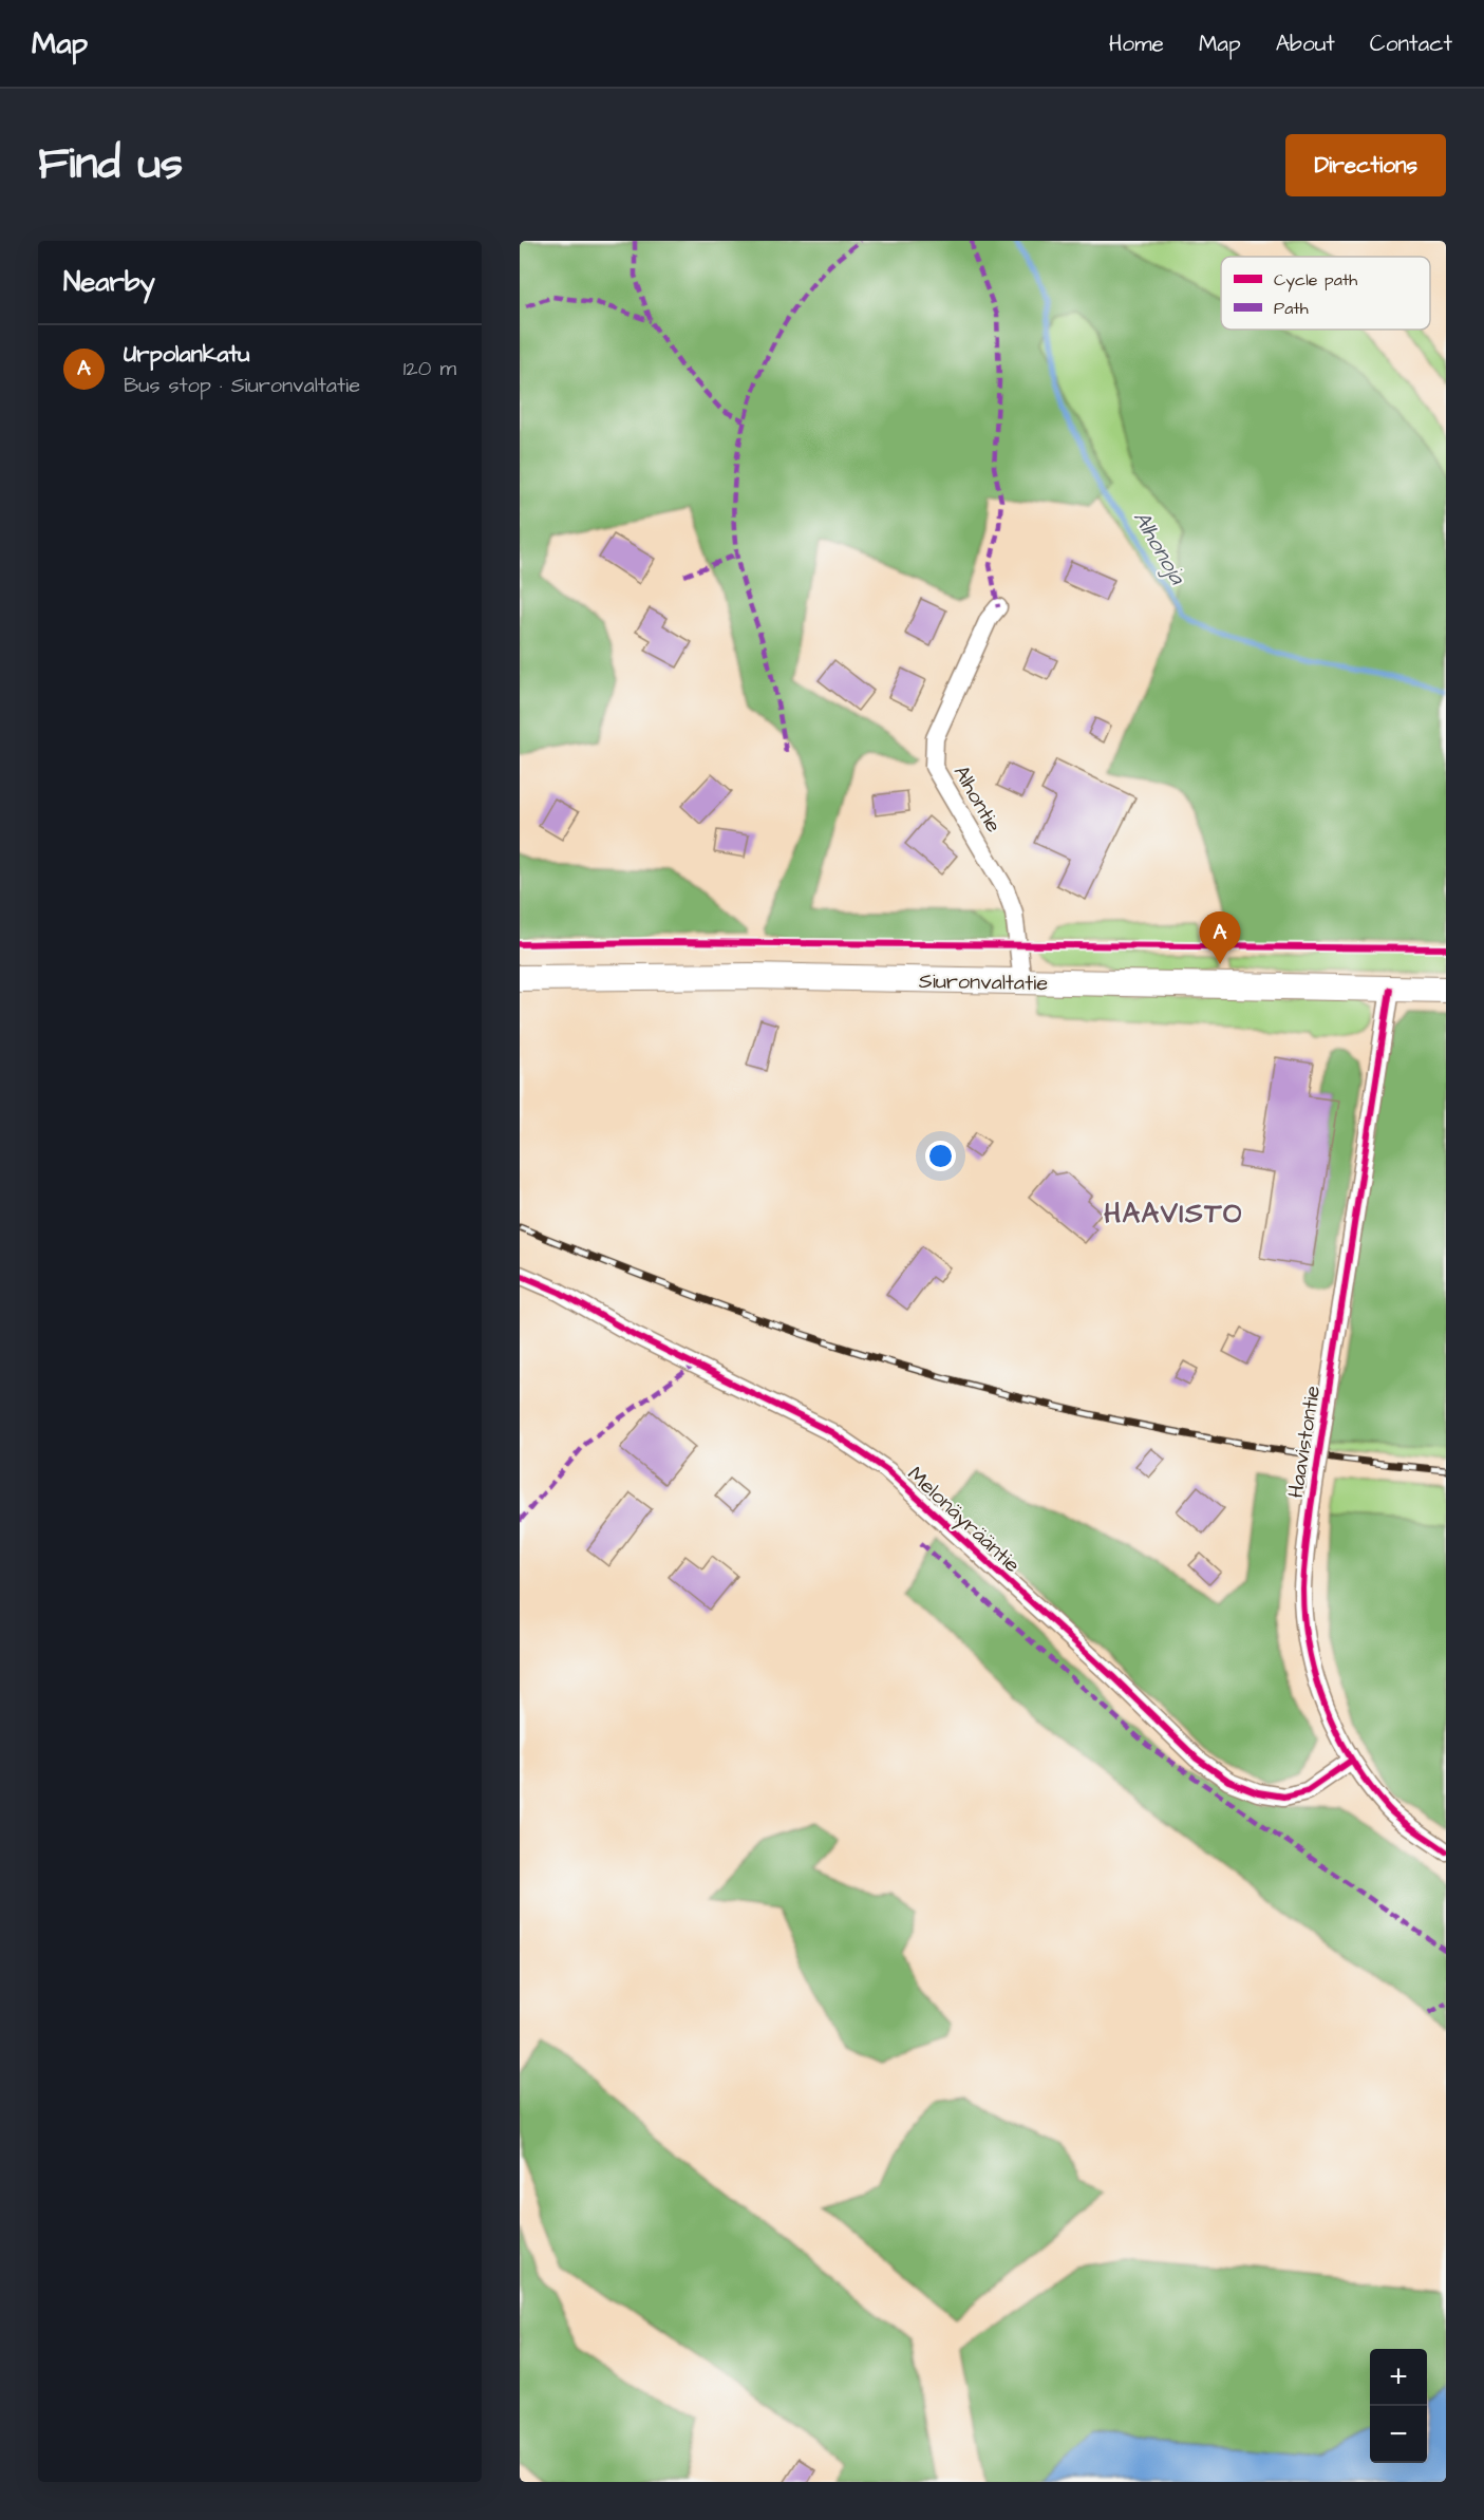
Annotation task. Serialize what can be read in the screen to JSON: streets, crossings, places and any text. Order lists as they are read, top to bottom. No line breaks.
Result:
{"streets":{"street":["Alhontie","Siuronvaltatie","Haavistontie","Melonäyrääntie"]},"crossings":[["Alhontie","Siuronvaltatie"],["Siuronvaltatie","Haavistontie"],["Haavistontie","Melonäyrääntie"]],"districts":["HAAVISTO"],"water":["Alhonoja"],"legend":["Cycle path","Path"],"page":{"header":"Map","nav":["Home","Map","About","Contact"],"title":"Find us","buttons":"Directions","heading":"Nearby","list":[{"mark":"A","name":"Urpolankatu","note":"Bus stop · Siuronvaltatie","value":"120 m"}],"pins":"A","map_buttons":["+","−"]}}
